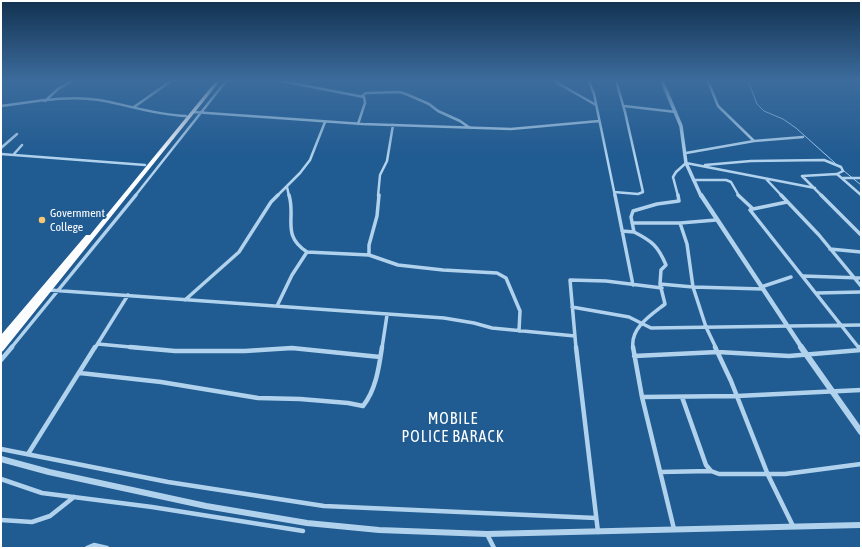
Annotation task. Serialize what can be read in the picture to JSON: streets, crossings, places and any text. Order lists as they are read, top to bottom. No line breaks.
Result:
{"districts":["MOBILE POLICE BARACK"],"places":["Government College"]}
